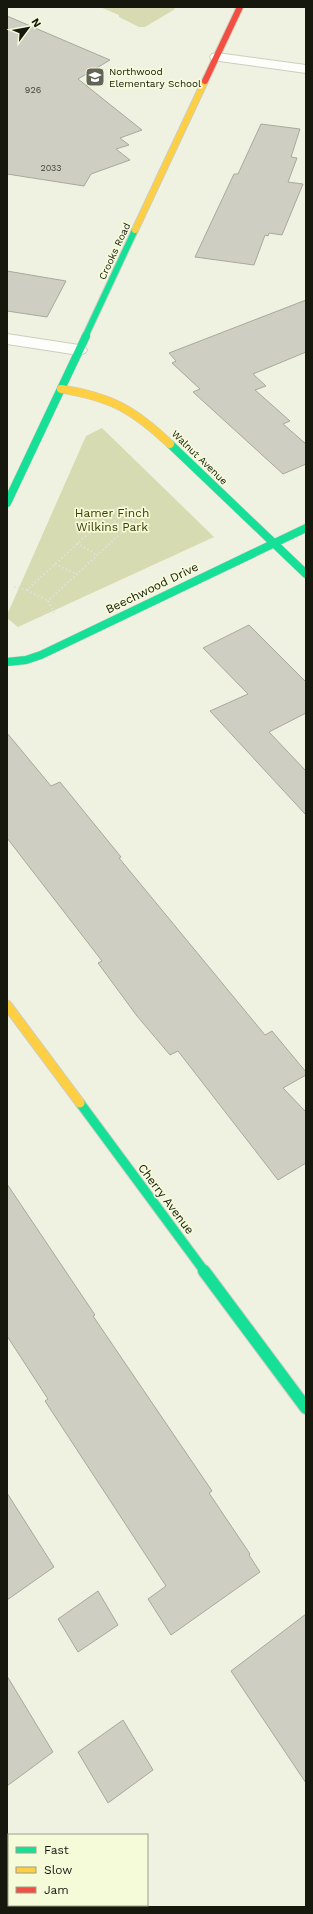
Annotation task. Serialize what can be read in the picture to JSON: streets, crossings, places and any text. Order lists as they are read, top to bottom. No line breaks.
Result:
{"streets":{"street":["Crooks Road","Walnut Avenue","Beechwood Drive","Cherry Avenue"]},"crossings":[["Crooks Road","Walnut Avenue"],["Walnut Avenue","Beechwood Drive"]],"parks":["Hamer Finch Wilkins Park"],"places":{"school or university":["Northwood Elementary School"]},"house_numbers":["926","2033"],"legend":["Fast","Slow","Jam"],"north":"top right"}
